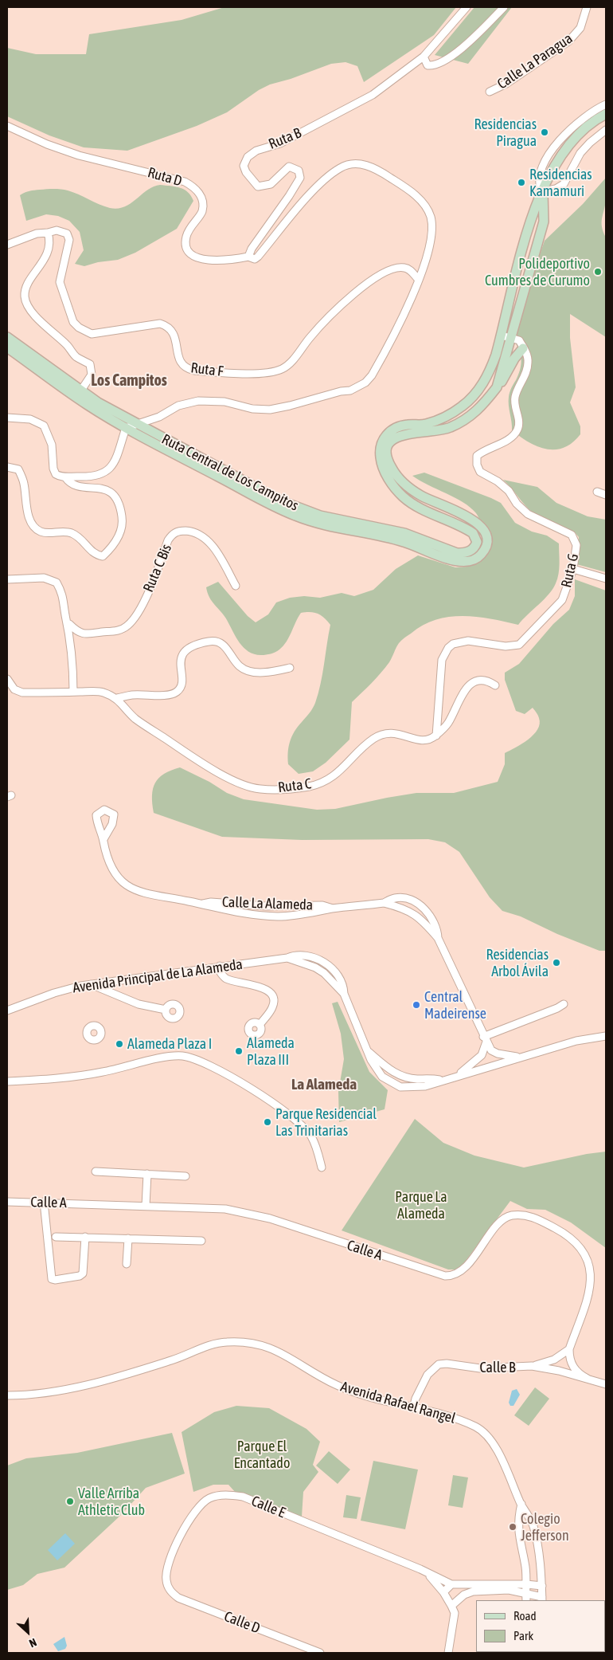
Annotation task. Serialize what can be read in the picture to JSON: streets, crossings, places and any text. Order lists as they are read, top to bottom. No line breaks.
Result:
{"streets":{"main road":["Ruta Central de Los Campitos"],"street":["Calle La Paragua","Ruta B","Ruta D","Ruta F","Ruta C Bis","Ruta G","Ruta C","Calle La Alameda","Avenida Principal de La Alameda","Calle A","Calle B","Avenida Rafael Rangel","Calle E","Calle D"]},"crossings":[["Ruta B","Ruta D"],["Ruta B","Ruta F"],["Ruta D","Ruta F"],["Ruta F","Ruta Central de Los Campitos"],["Ruta G","Ruta C"],["Calle La Alameda","Avenida Principal de La Alameda"],["Calle B","Avenida Rafael Rangel"],["Calle E","Calle D"]],"districts":["Los Campitos","La Alameda"],"parks":["Parque La Alameda","Parque El Encantado"],"places":["Residencias Piragua","Residencias Kamamuri","Polideportivo Cumbres de Curumo","Residencias Arbol Ávila","Central Madeirense","Alameda Plaza I","Alameda Plaza III","Parque Residencial Las Trinitarias","Valle Arriba Athletic Club","Colegio Jefferson"],"legend":["Road","Park"],"north":"bottom right"}
